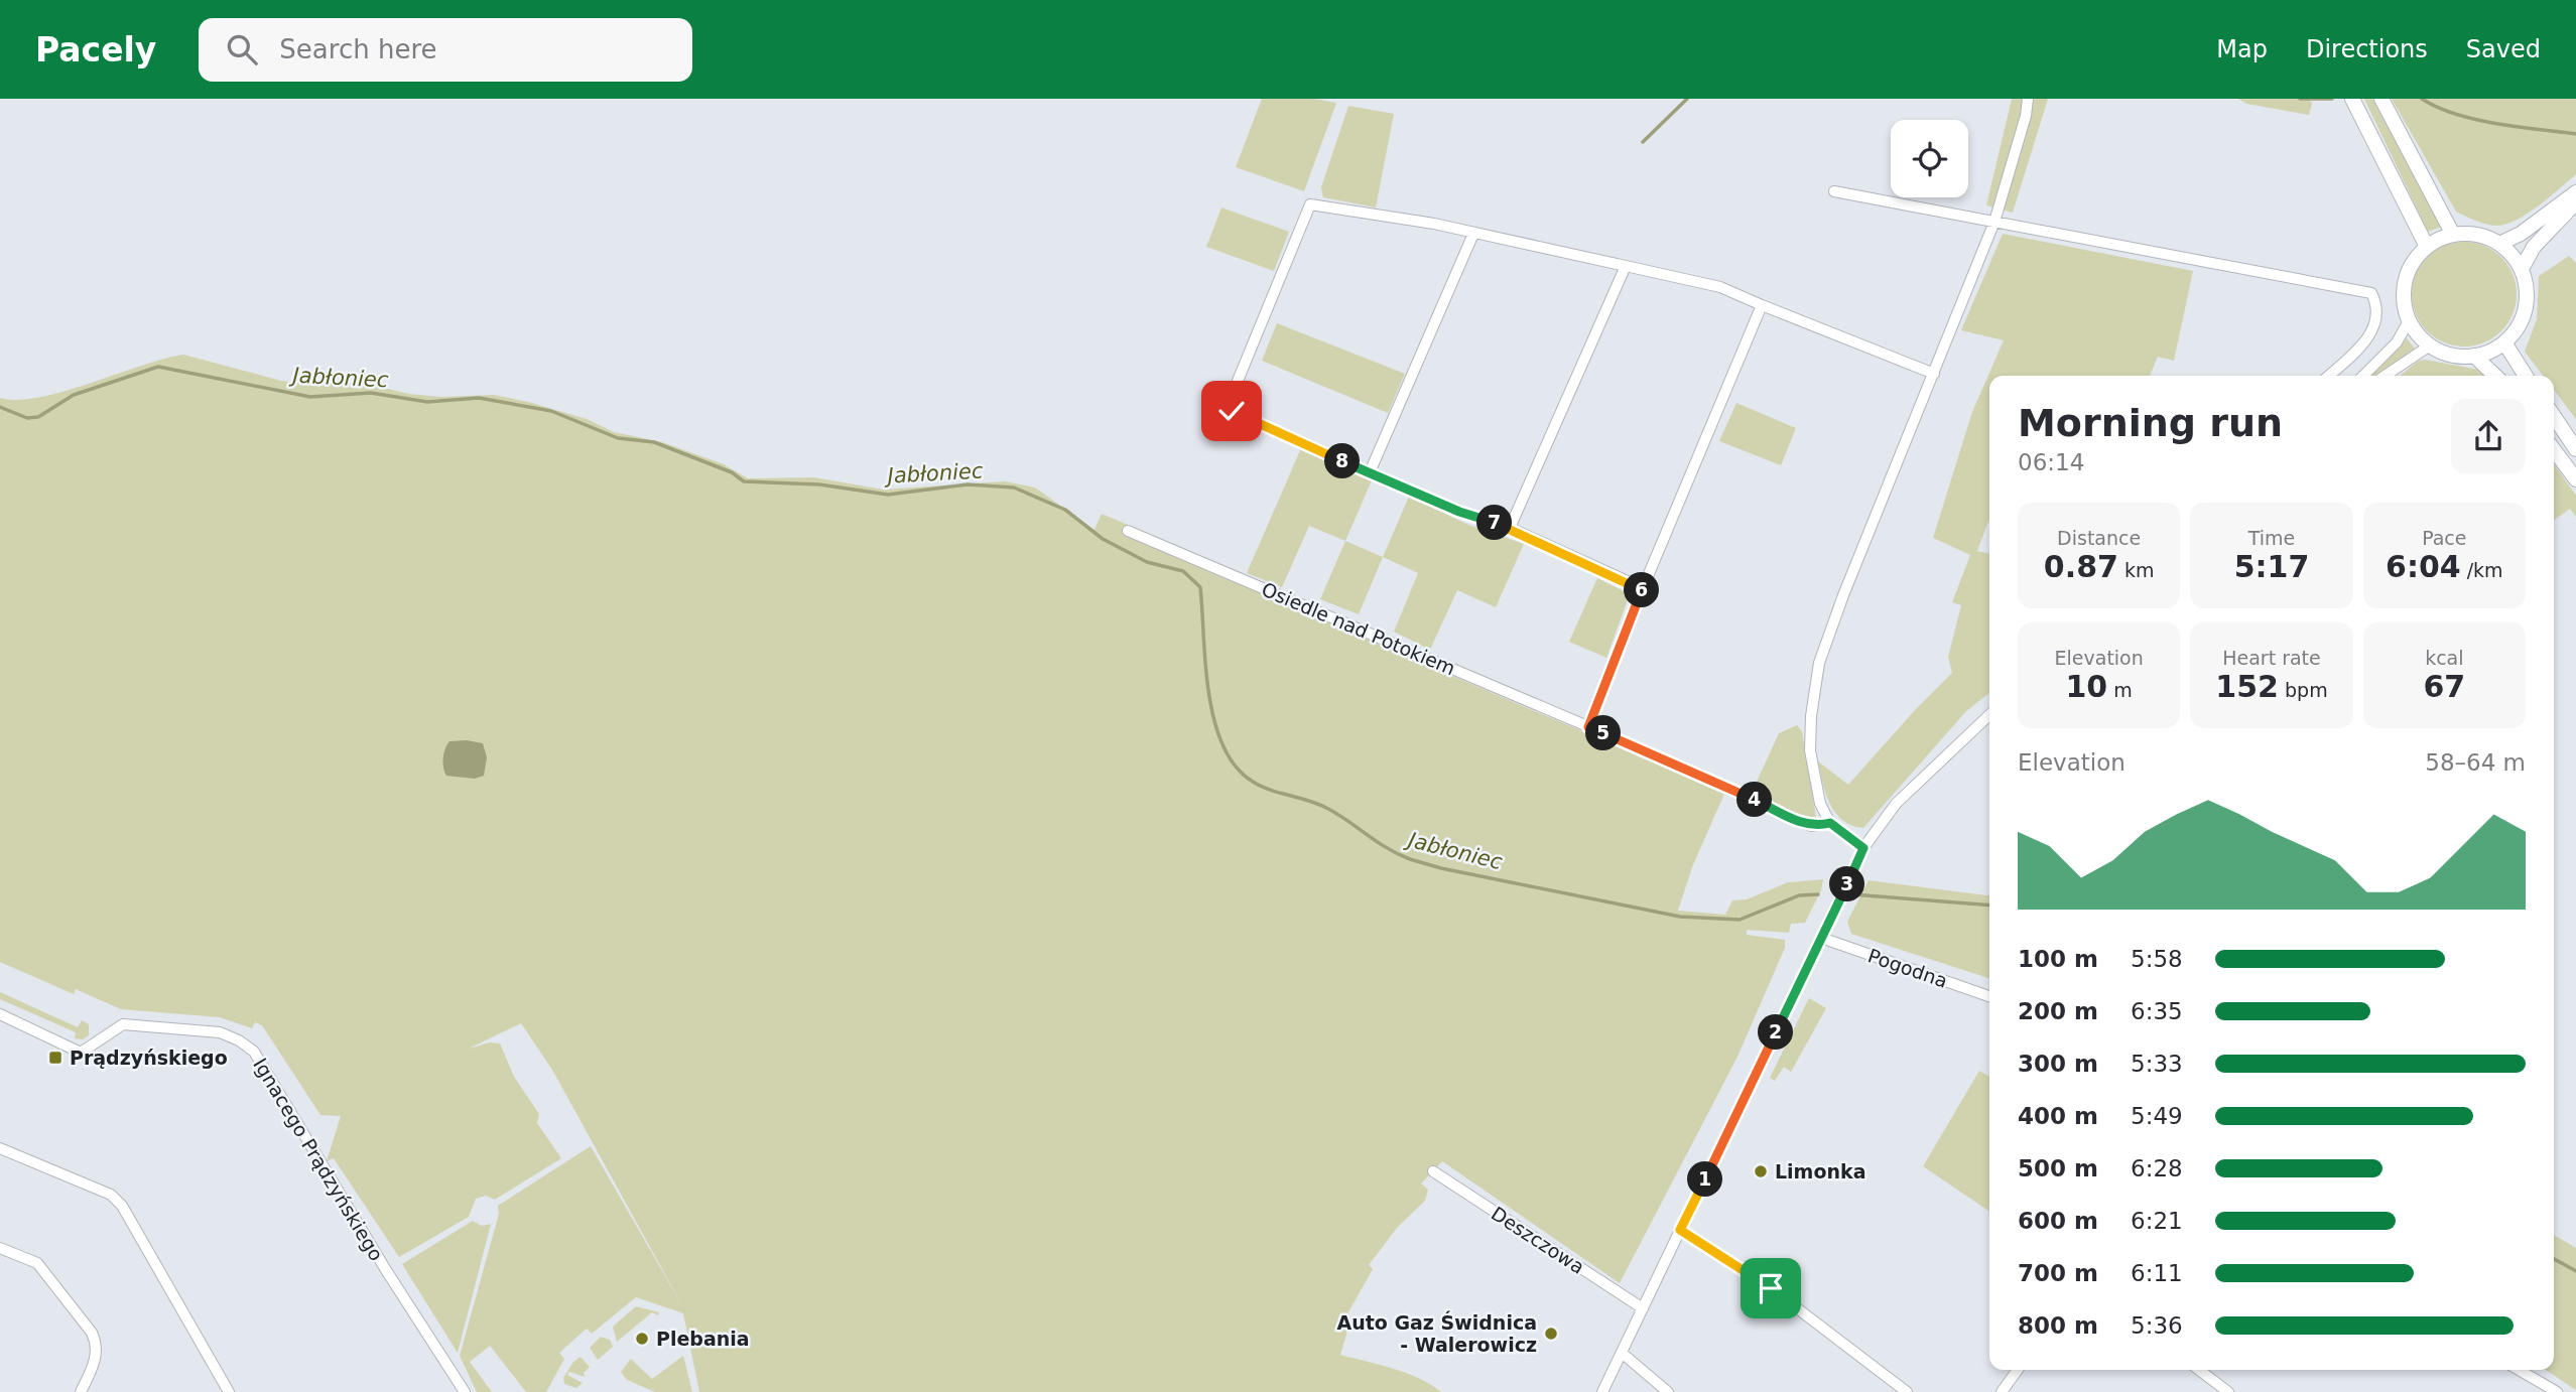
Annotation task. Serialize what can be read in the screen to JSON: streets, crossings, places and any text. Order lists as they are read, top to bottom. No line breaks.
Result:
{"streets":{"street":["Osiedle nad Potokiem","Pogodna","Ignacego Prądzyńskiego","Deszczowa"]},"water":["Jabłoniec"],"places":{"transit":["Prądzyńskiego"],"other":["Limonka","Auto Gaz Świdnica - Walerowicz","Plebania"]},"page":{"header":"Pacely","search":"Search here","nav":["Map","Directions","Saved"],"heading":["Morning run","06:14"],"pins":["8","7","6","5","4","3","2","1"],"stats":[["Distance","0.87 km"],["Time","5:17"],["Pace","6:04 /km"],["Elevation","10 m"],["Heart rate","152 bpm"],["kcal","67"]],"chart":["Elevation","58–64 m"],"list":[{"name":"100 m","note":"5:58"},{"name":"200 m","note":"6:35"},{"name":"300 m","note":"5:33"},{"name":"400 m","note":"5:49"},{"name":"500 m","note":"6:28"},{"name":"600 m","note":"6:21"},{"name":"700 m","note":"6:11"},{"name":"800 m","note":"5:36"}]}}
